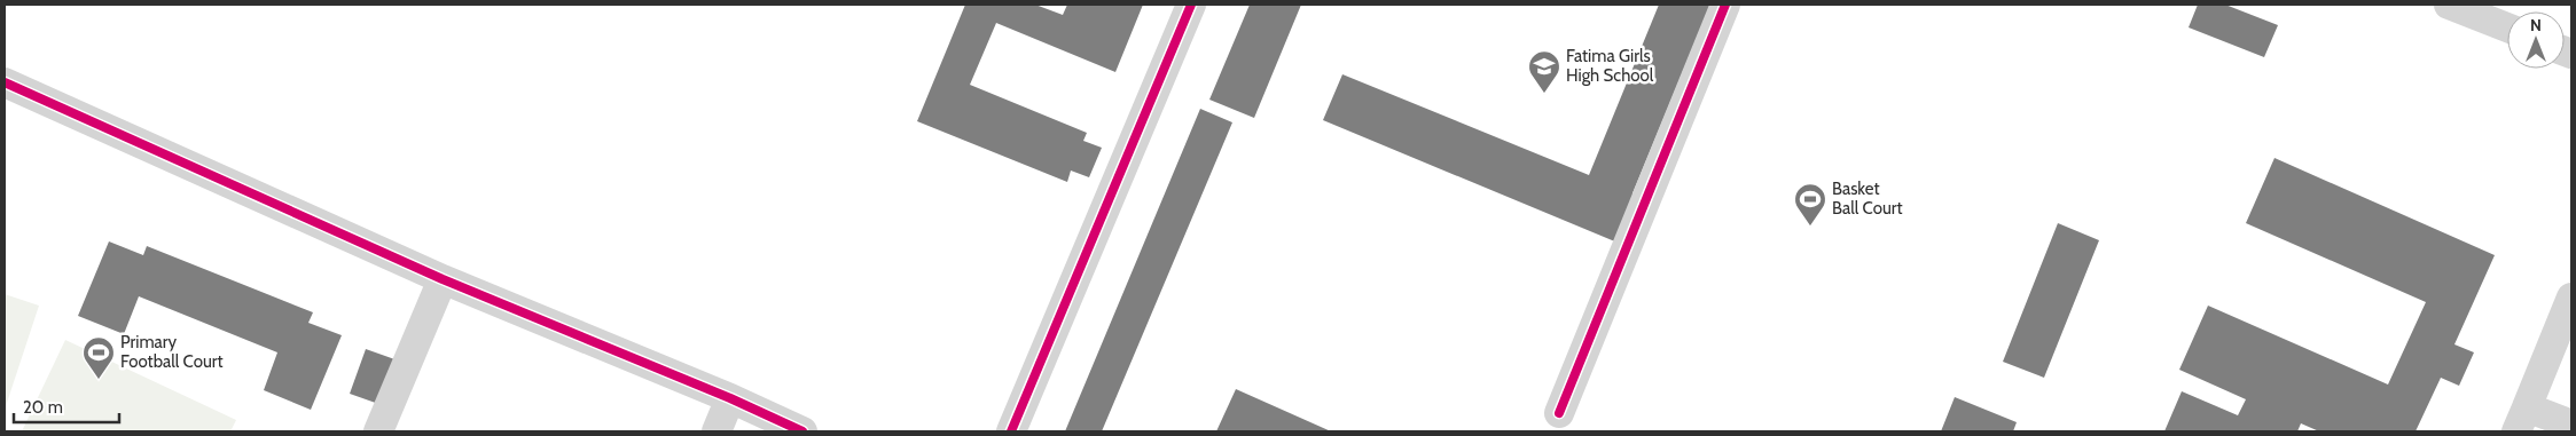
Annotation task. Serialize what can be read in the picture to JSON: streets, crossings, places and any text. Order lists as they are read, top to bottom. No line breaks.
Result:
{"places":{"school or university":["Fatima Girls High School"],"sports":["Basket Ball Court","Primary Football Court"]},"scale_bar":"20 m","north":"top"}
